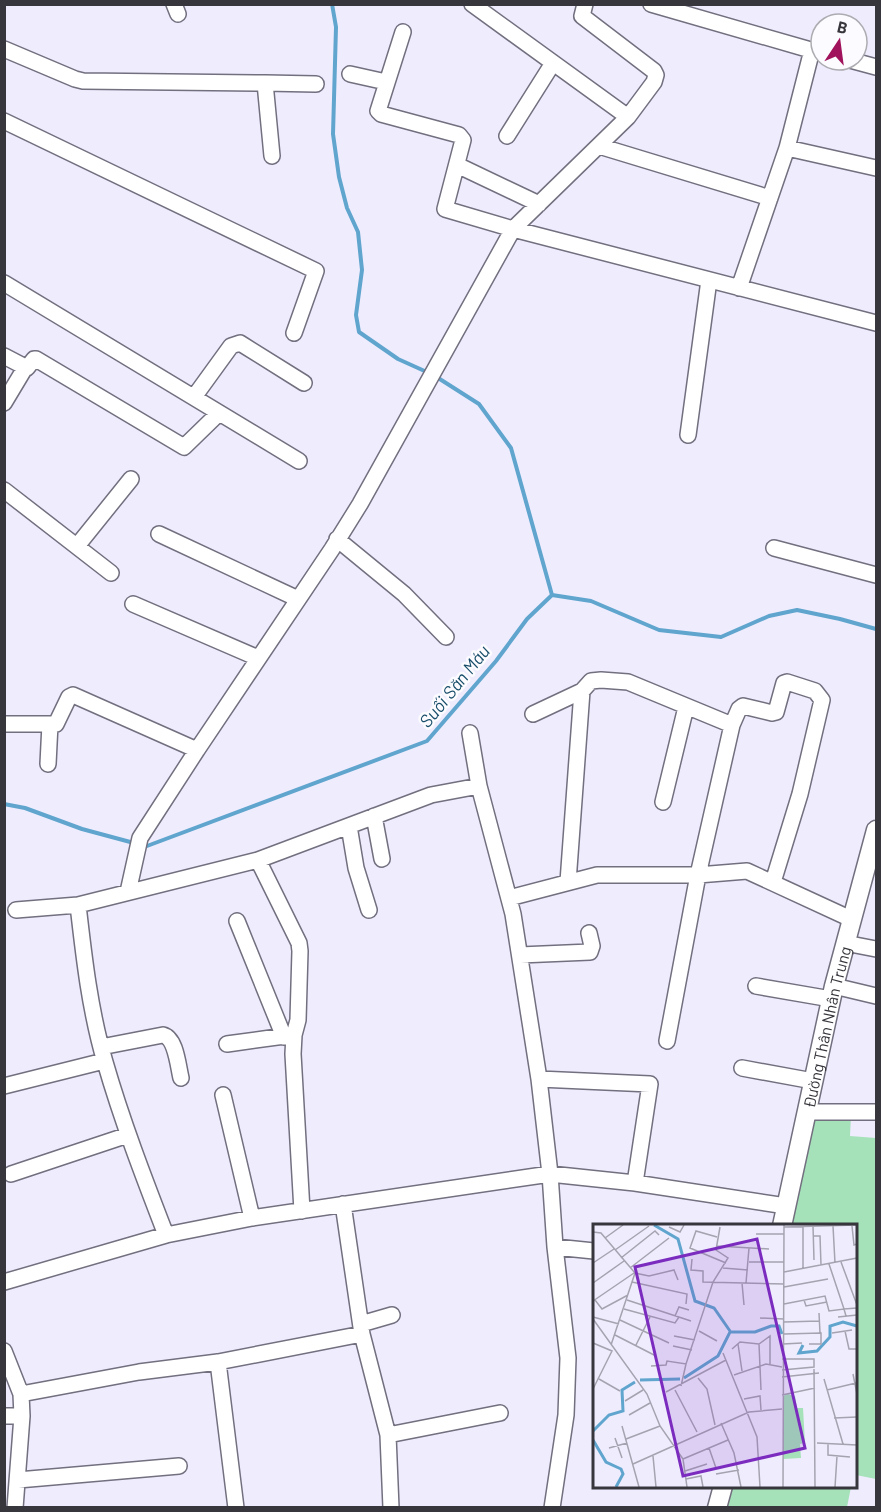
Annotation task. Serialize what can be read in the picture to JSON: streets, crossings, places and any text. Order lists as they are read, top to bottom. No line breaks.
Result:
{"streets":{"street":["Đường Thân Nhân Trung"]},"water":["Suối Săn Máu"],"north":"top"}
